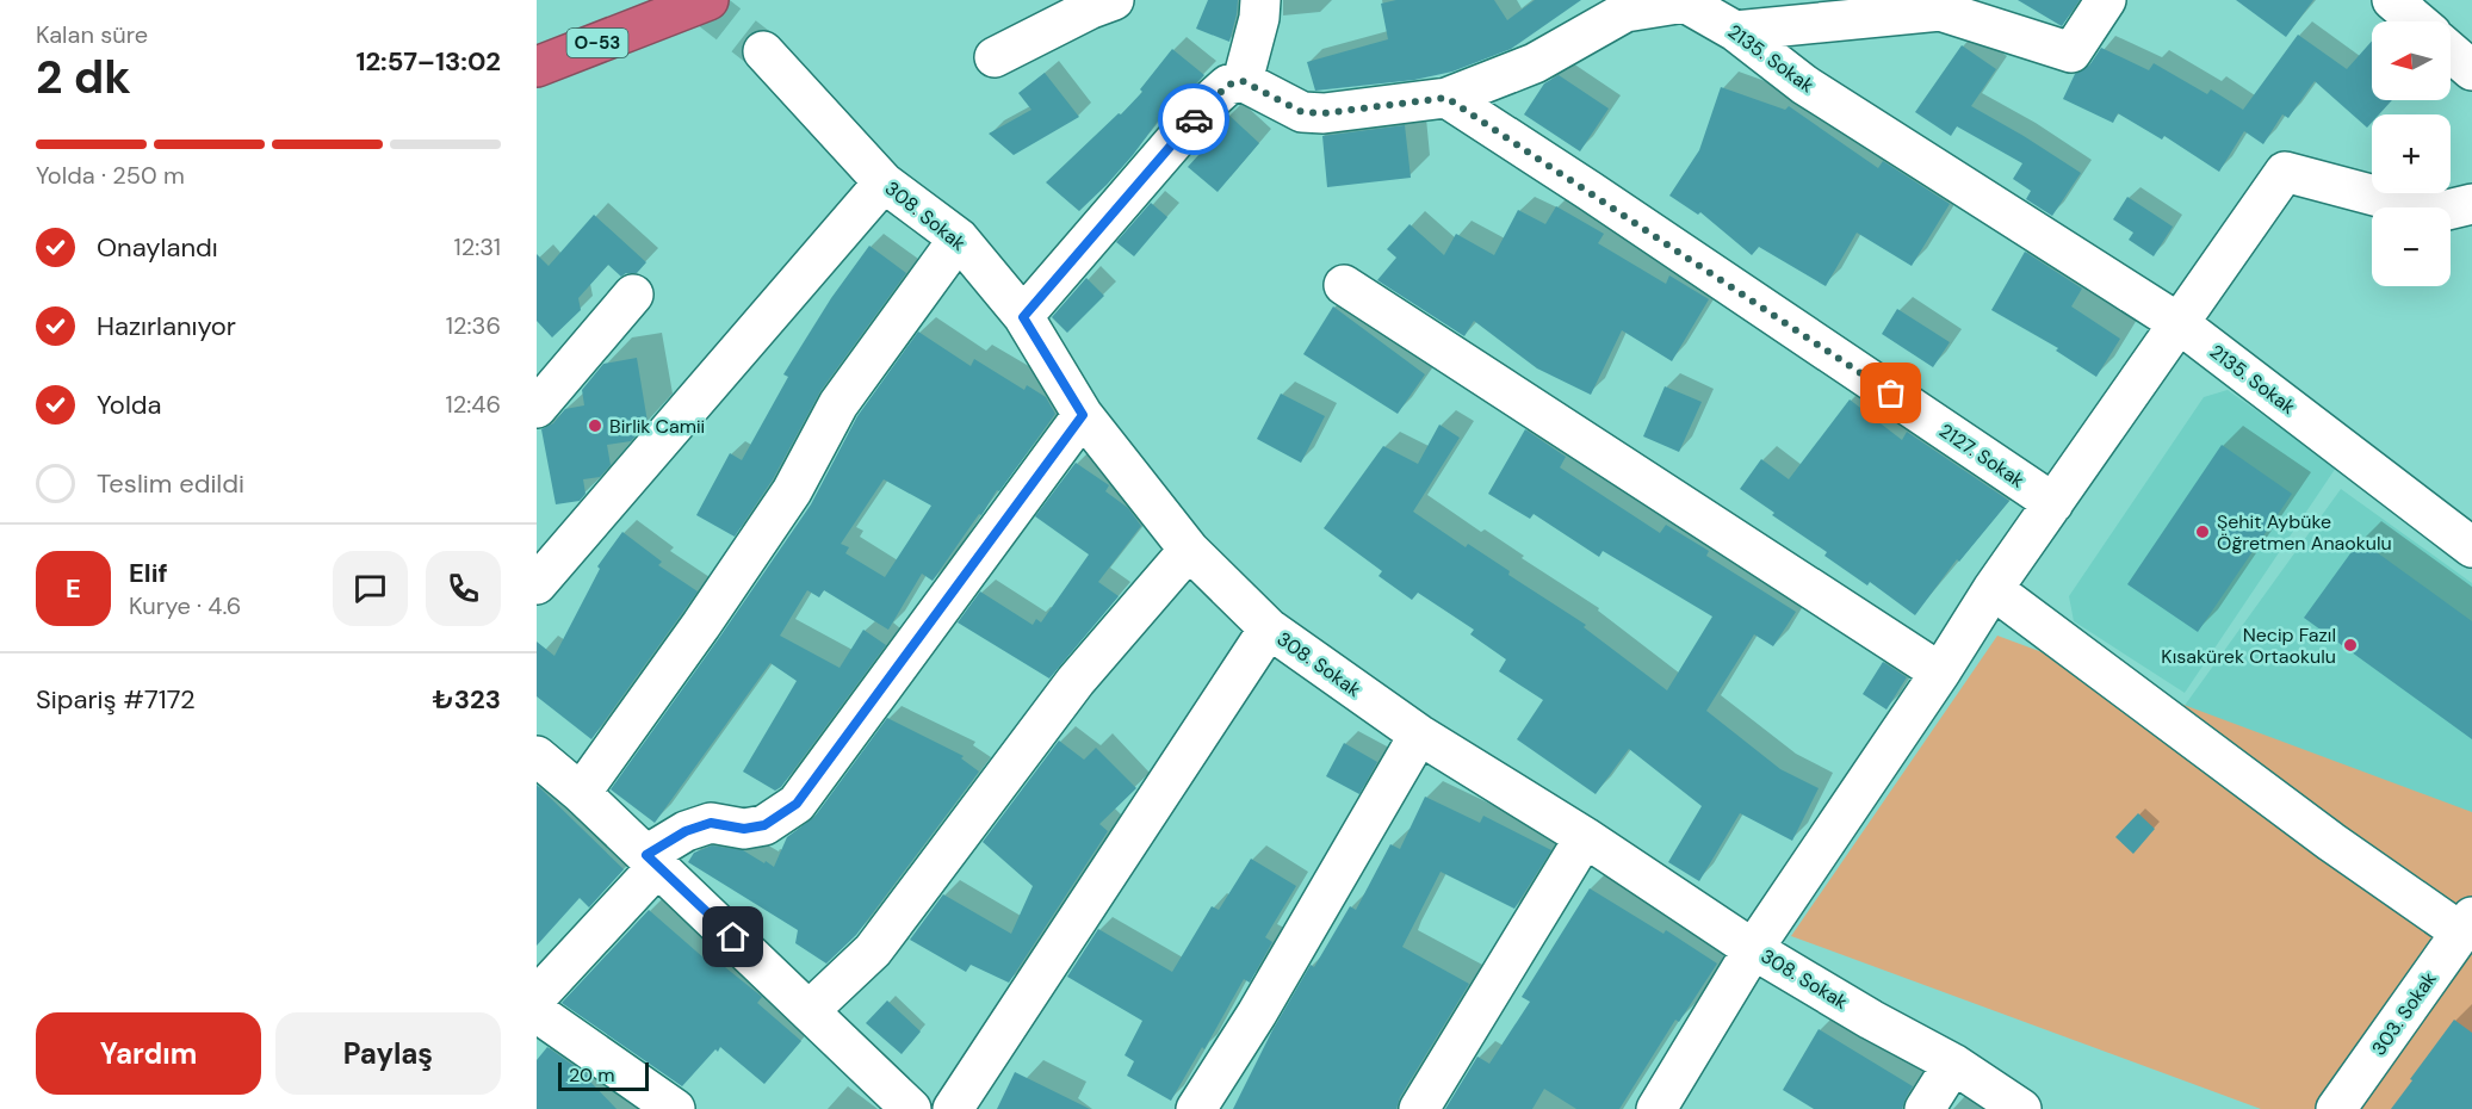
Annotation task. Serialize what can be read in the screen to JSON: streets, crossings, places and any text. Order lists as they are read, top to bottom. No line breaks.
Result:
{"streets":{"highway":["O-53"],"street":["2135. Sokak","308. Sokak","2127. Sokak","303. Sokak"]},"crossings":[["2135. Sokak","2127. Sokak"]],"places":["Birlik Camii","Şehit Aybüke Öğretmen Anaokulu","Necip Fazıl Kısakürek Ortaokulu"],"scale_bar":"20 m","north":"left","page":{"heading":["2 dk","Kalan süre","12:57–13:02"],"panel":["Elif","Kurye · 4.6","Sipariş #7172","₺323"],"map_buttons":["+","−"],"bar":"Yolda · 250 m","list":[["Onaylandı","12:31"],["Hazırlanıyor","12:36"],["Yolda","12:46"],"Teslim edildi"],"round":"E","buttons":["Yardım","Paylaş"],"scale":"20 m"}}
